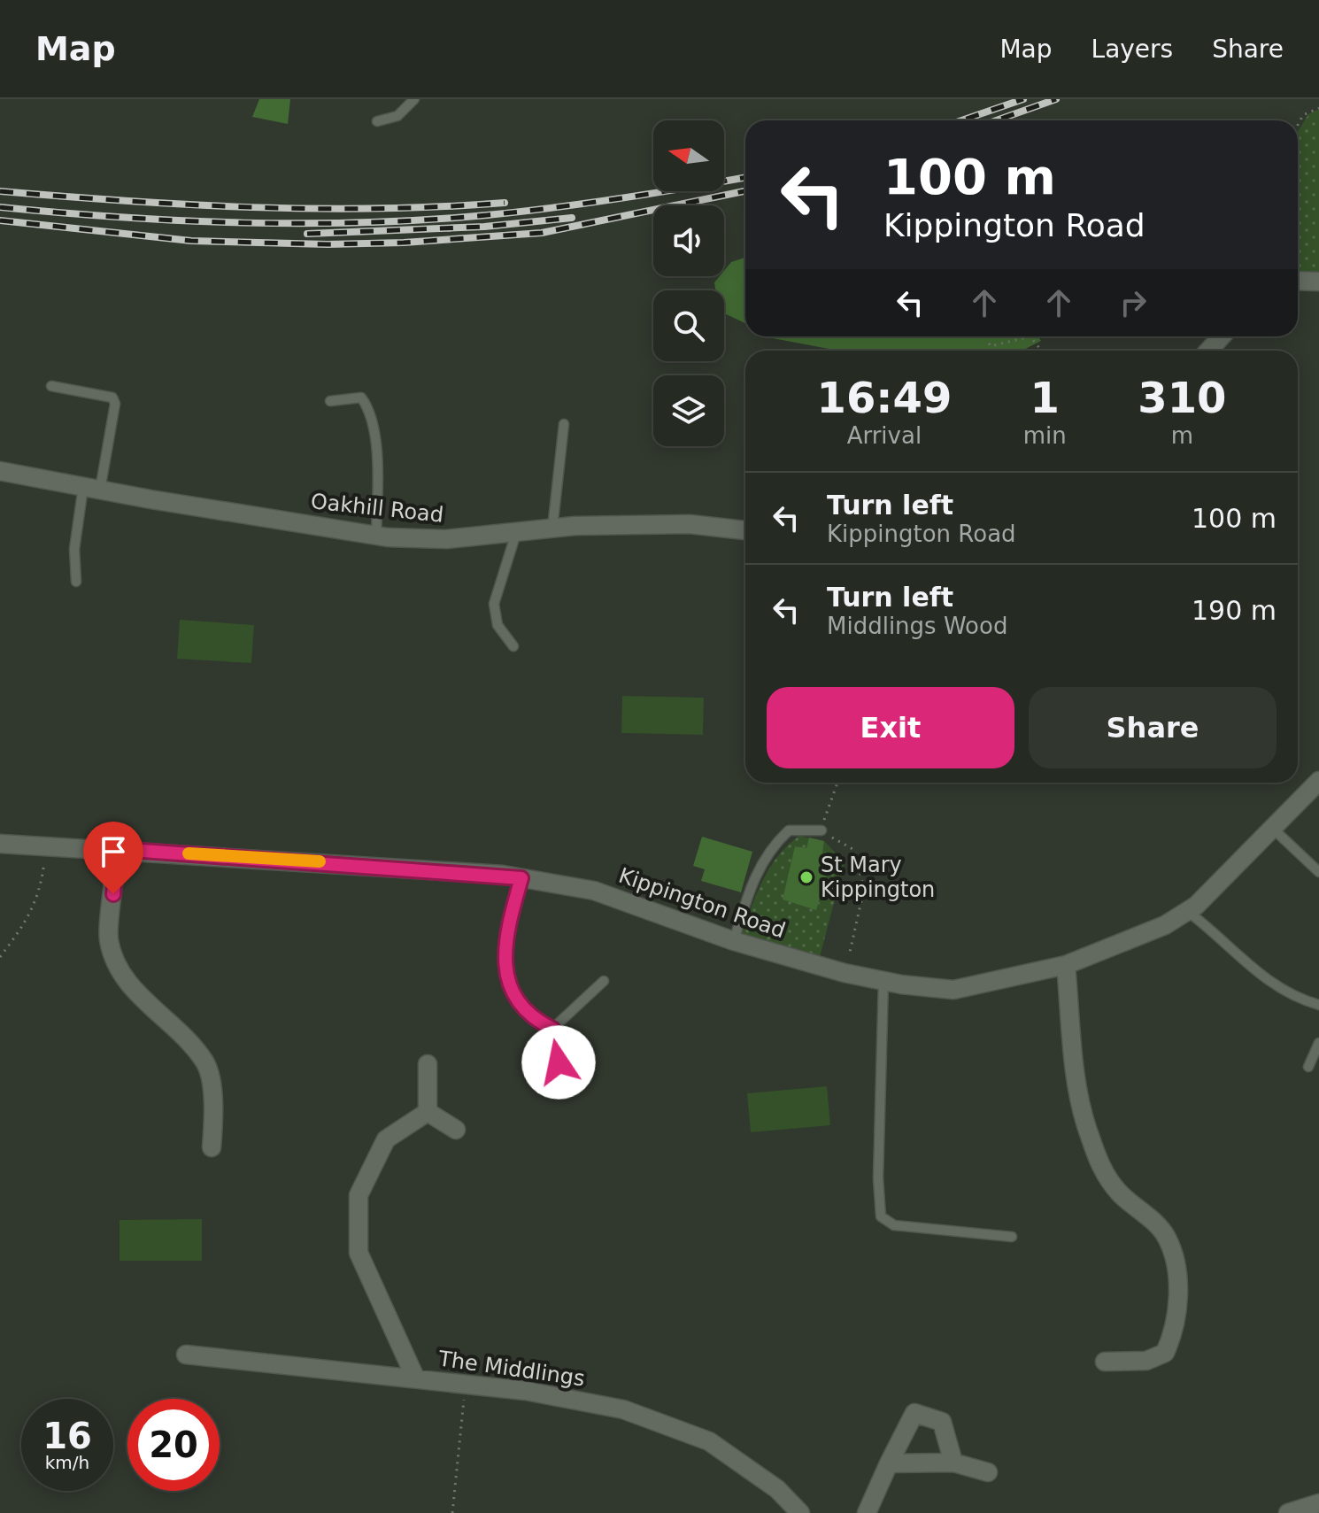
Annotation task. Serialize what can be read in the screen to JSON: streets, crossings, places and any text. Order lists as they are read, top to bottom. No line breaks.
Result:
{"streets":{"street":["Oakhill Road","Kippington Road","The Middlings"]},"places":["St Mary Kippington"],"north":"left","page":{"header":"Map","nav":["Map","Layers","Share"],"turn":["100 m","Kippington Road"],"eta":["16:49","Arrival","1","min","310","m"],"list":[{"name":"Turn left","note":"Kippington Road","value":"100 m"},{"name":"Turn left","note":"Middlings Wood","value":"190 m"}],"buttons":["Exit","Share"],"speed":"16 km/h","limit":"20"}}
